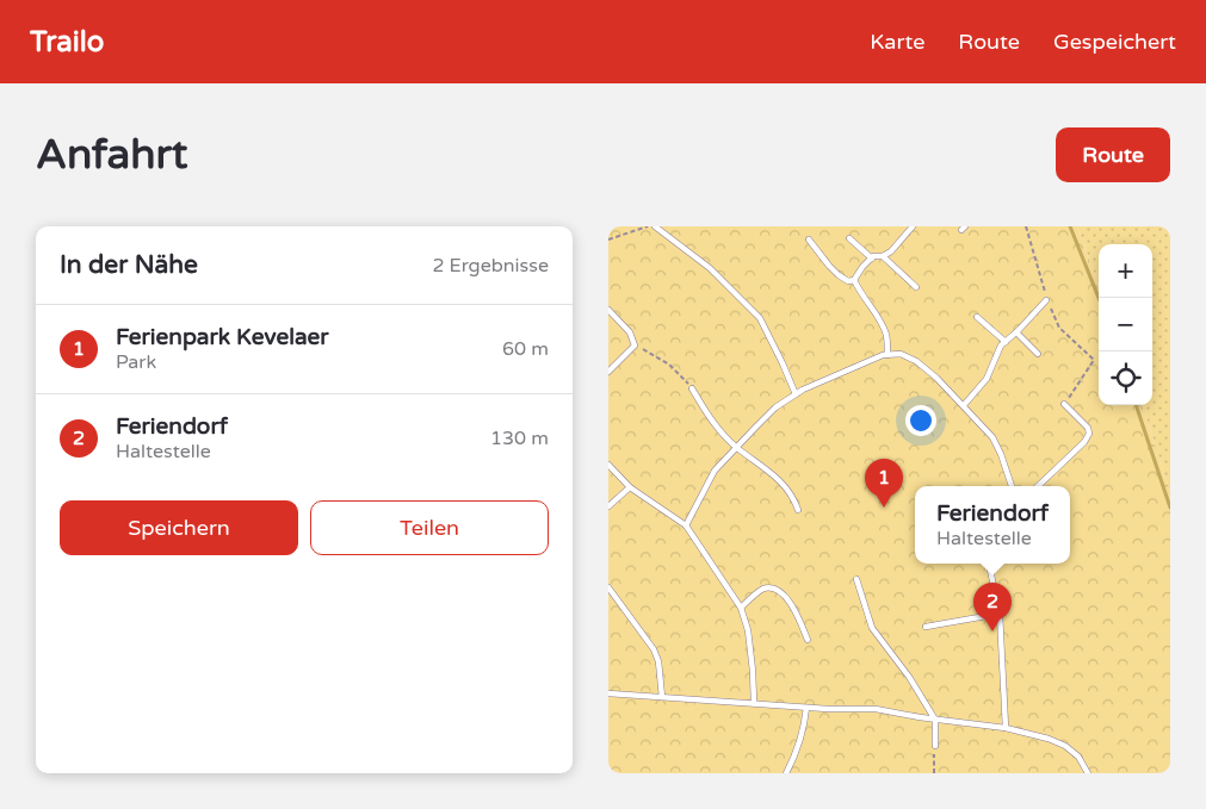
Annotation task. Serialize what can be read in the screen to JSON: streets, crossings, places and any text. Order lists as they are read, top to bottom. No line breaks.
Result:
{"page":{"header":"Trailo","nav":["Karte","Route","Gespeichert"],"buttons":["Route",["Speichern","Teilen"]],"title":"Anfahrt","heading":["In der Nähe","2 Ergebnisse"],"map_buttons":["+","−"],"list":[{"mark":"1","name":"Ferienpark Kevelaer","note":"Park","value":"60 m"},{"mark":"2","name":"Feriendorf","note":"Haltestelle","value":"130 m"}],"pins":["1","2"],"popup":["Feriendorf","Haltestelle"]}}
